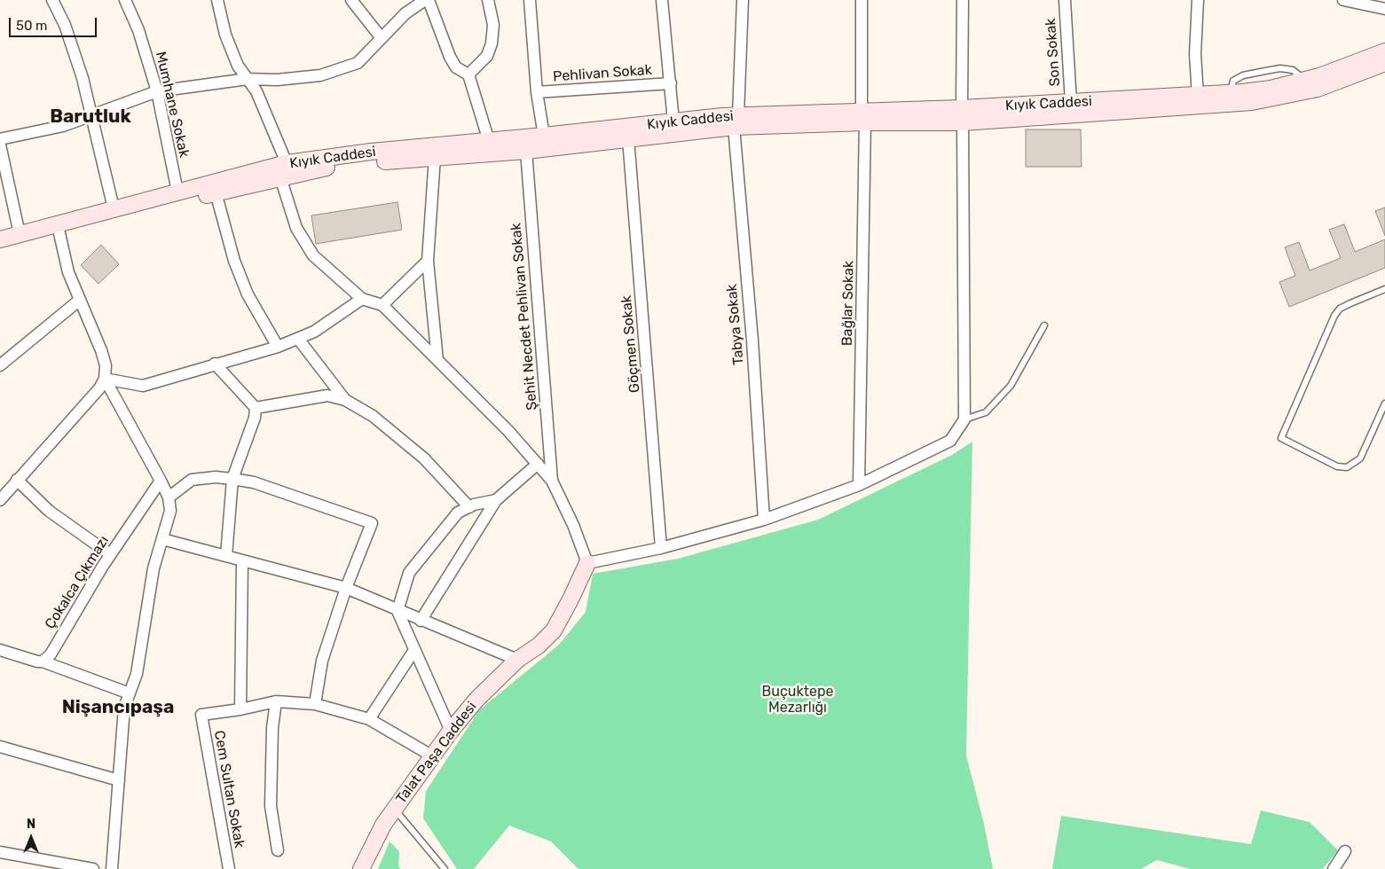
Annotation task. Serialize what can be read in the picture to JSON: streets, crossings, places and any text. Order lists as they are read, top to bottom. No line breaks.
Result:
{"streets":{"main road":["Kıyık Caddesi","Talat Paşa Caddesi"],"street":["Son Sokak","Pehlivan Sokak","Mumhane Sokak","Bağlar Sokak","Şehit Necdet Pehlivan Sokak","Tabya Sokak","Göçmen Sokak","Çokalca Çıkmazı","Cem Sultan Sokak"]},"crossings":[["Son Sokak","Kıyık Caddesi"],["Kıyık Caddesi","Mumhane Sokak"],["Kıyık Caddesi","Bağlar Sokak"],["Kıyık Caddesi","Şehit Necdet Pehlivan Sokak"],["Kıyık Caddesi","Tabya Sokak"],["Kıyık Caddesi","Göçmen Sokak"]],"districts":["Barutluk","Nişancıpaşa"],"parks":["Buçuktepe Mezarlığı"],"scale_bar":"50 m","north":"top"}
